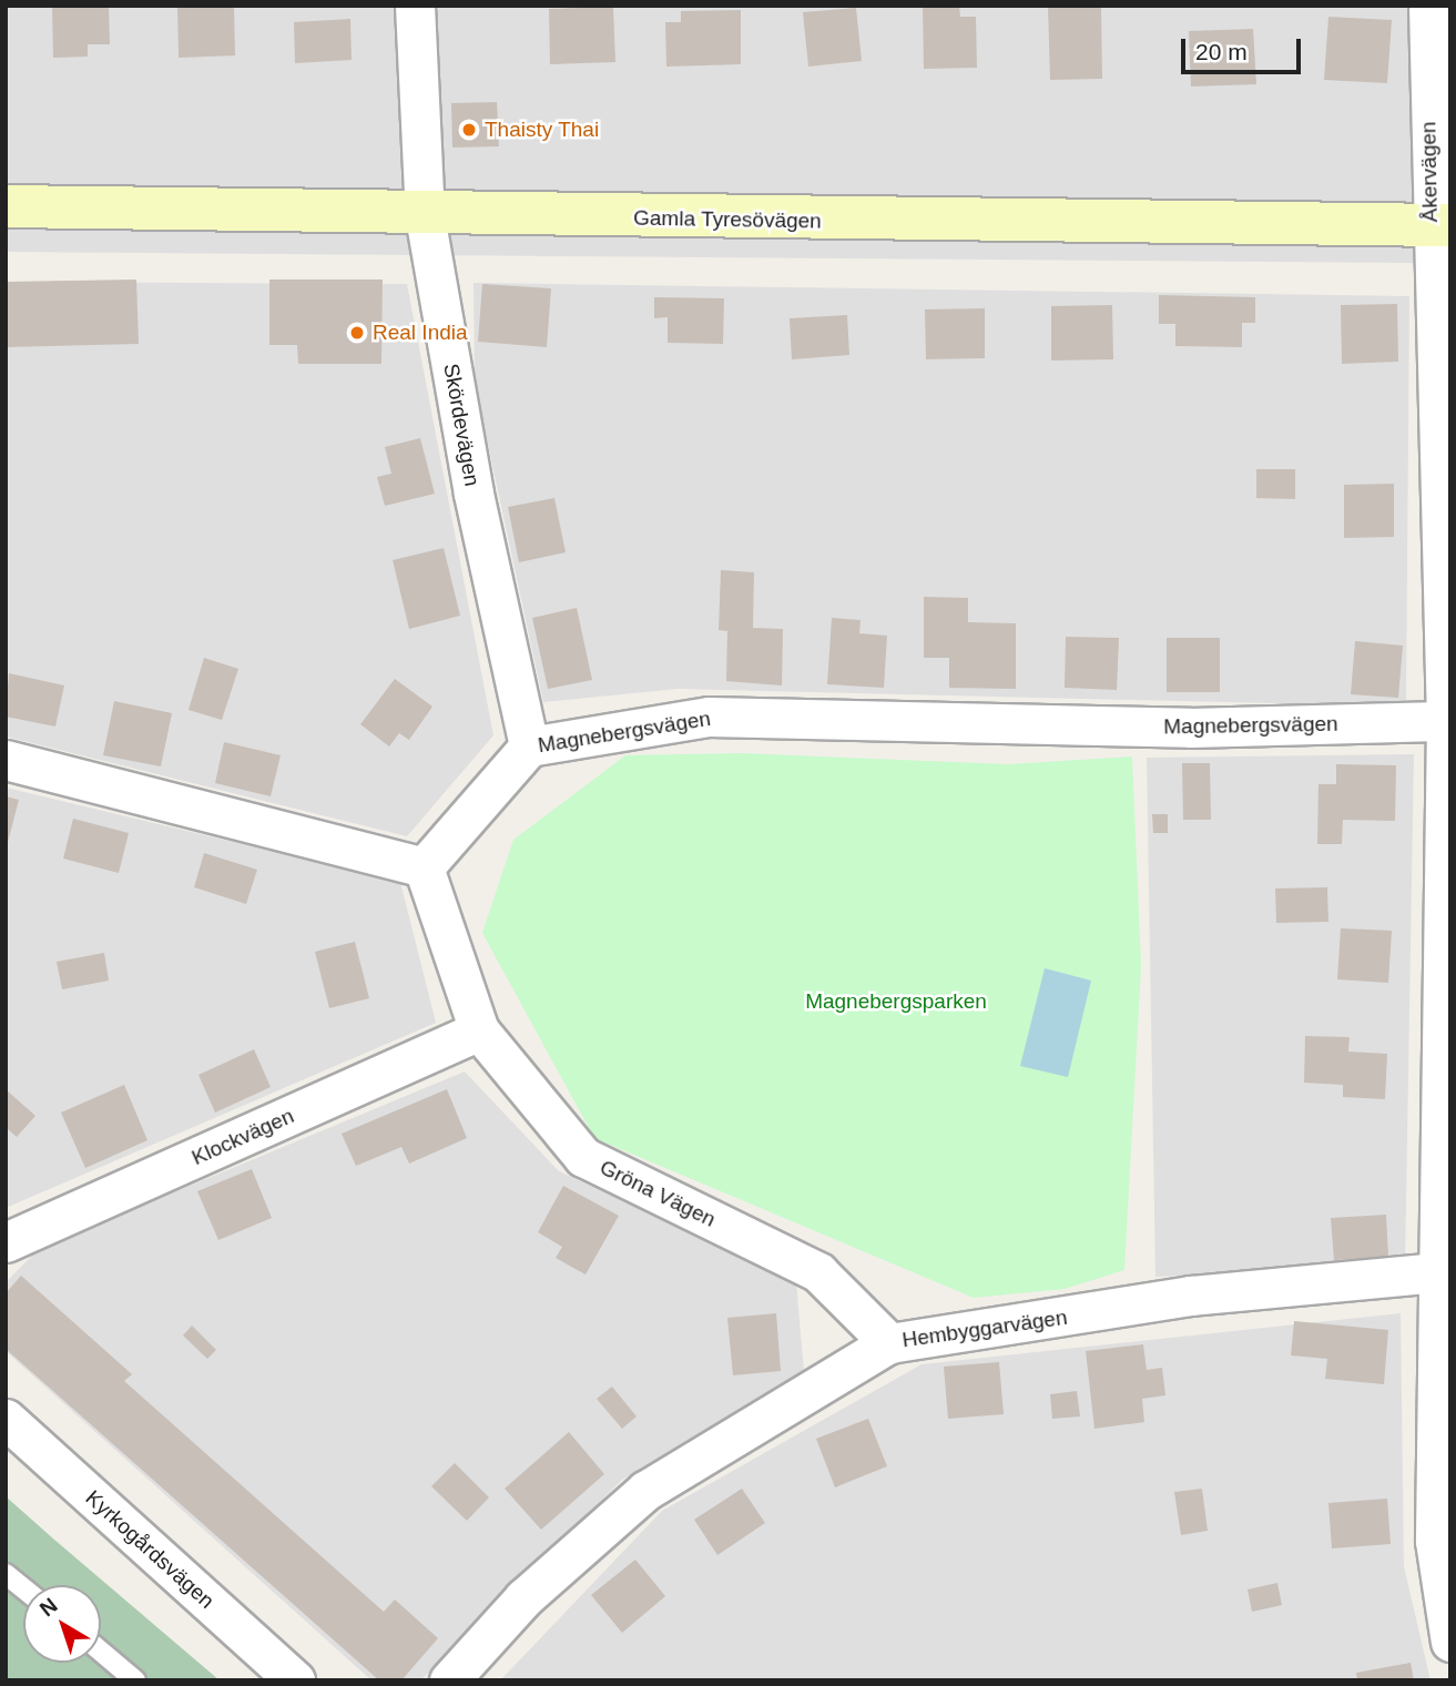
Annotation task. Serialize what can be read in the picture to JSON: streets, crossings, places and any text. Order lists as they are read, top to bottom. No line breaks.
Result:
{"streets":{"street":["Åkervägen","Gamla Tyresövägen","Skördevägen","Magnebergsvägen","Klockvägen","Gröna Vägen","Hembyggarvägen","Kyrkogårdsvägen"]},"crossings":[["Åkervägen","Gamla Tyresövägen"],["Åkervägen","Magnebergsvägen"],["Åkervägen","Hembyggarvägen"],["Gamla Tyresövägen","Skördevägen"],["Skördevägen","Magnebergsvägen"],["Magnebergsvägen","Gröna Vägen"],["Klockvägen","Gröna Vägen"],["Gröna Vägen","Hembyggarvägen"]],"parks":["Magnebergsparken"],"places":["Thaisty Thai","Real India"],"scale_bar":"20 m","north":"top left"}
